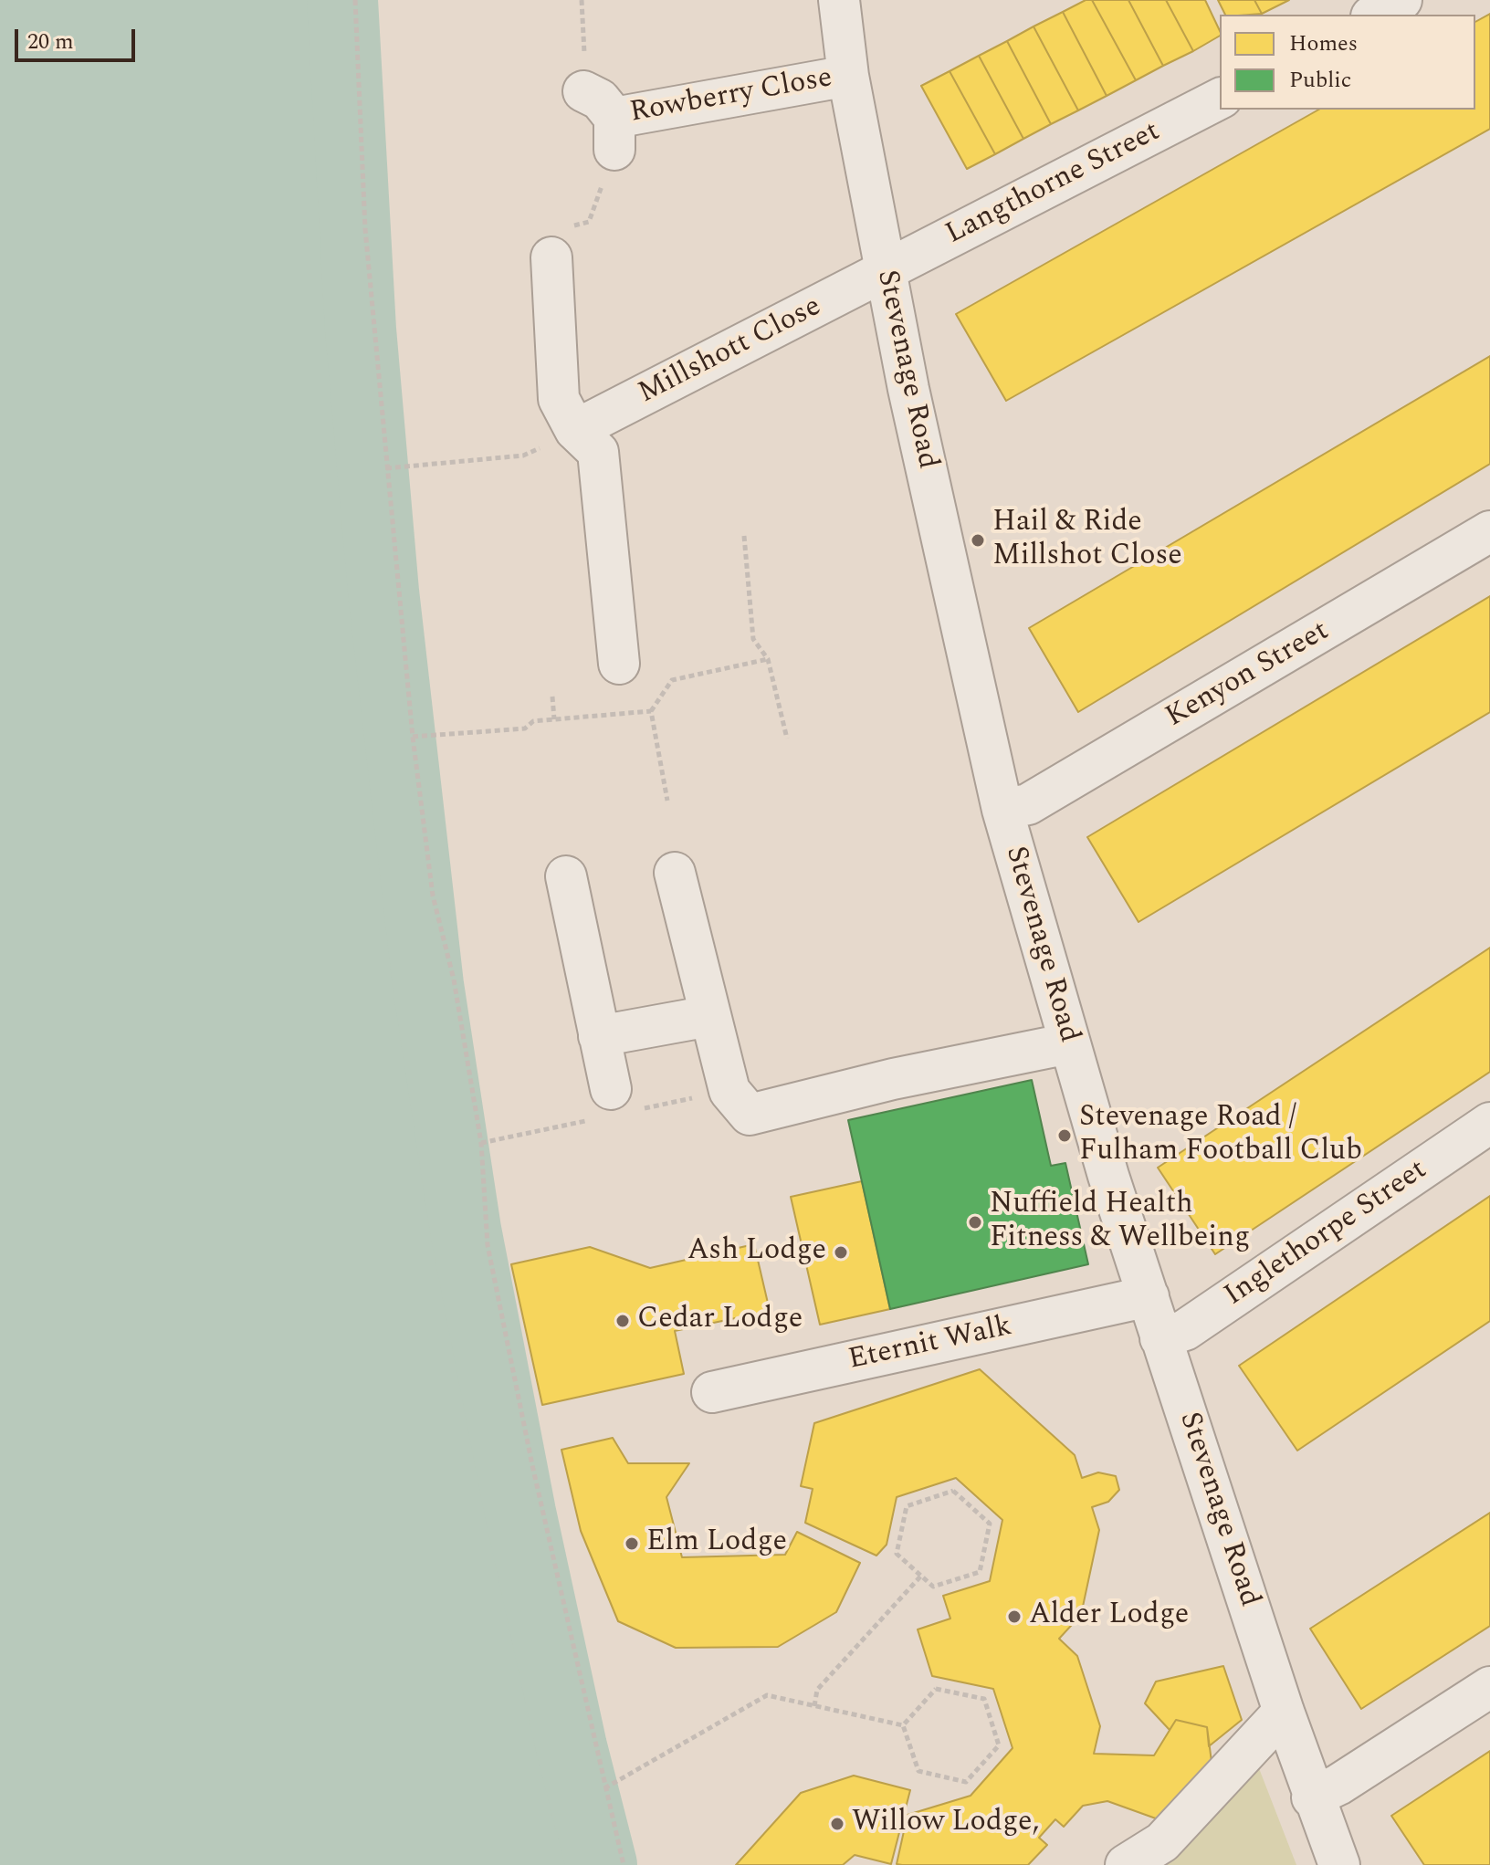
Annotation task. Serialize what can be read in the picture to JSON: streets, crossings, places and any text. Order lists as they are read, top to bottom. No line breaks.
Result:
{"streets":{"street":["Rowberry Close","Langthorne Street","Millshott Close","Stevenage Road","Kenyon Street","Inglethorpe Street","Eternit Walk"]},"crossings":[["Rowberry Close","Stevenage Road"],["Langthorne Street","Millshott Close"],["Langthorne Street","Stevenage Road"],["Millshott Close","Stevenage Road"],["Stevenage Road","Kenyon Street"],["Stevenage Road","Inglethorpe Street"],["Stevenage Road","Eternit Walk"]],"places":["Hail & Ride Millshot Close","Stevenage Road / Fulham Football Club","Nuffield Health Fitness & Wellbeing","Ash Lodge","Cedar Lodge","Elm Lodge","Alder Lodge","Willow Lodge,"],"legend":["Homes","Public"],"scale_bar":"20 m"}
